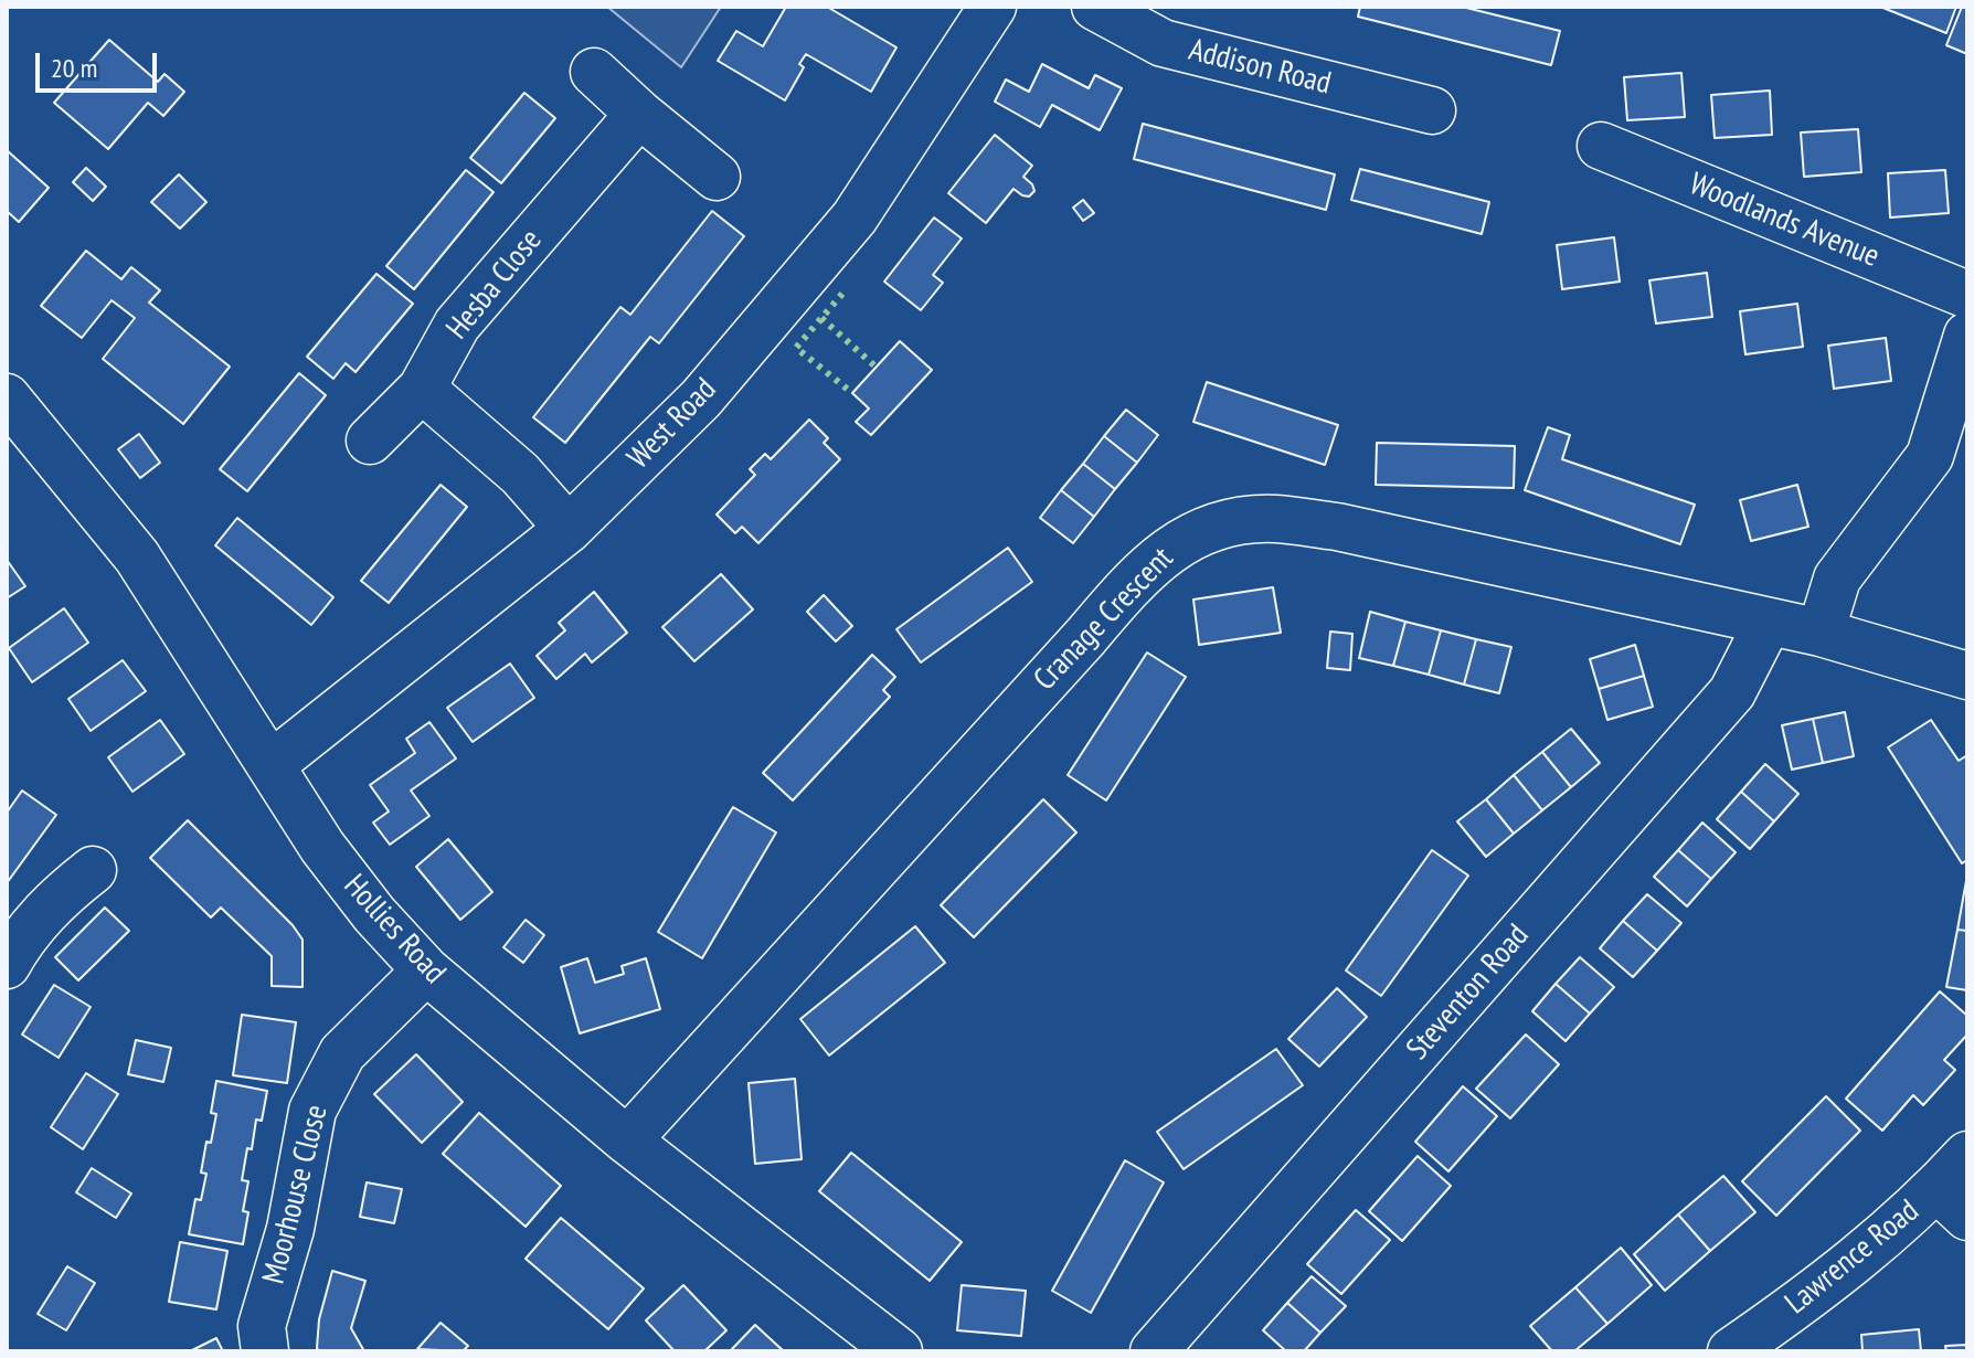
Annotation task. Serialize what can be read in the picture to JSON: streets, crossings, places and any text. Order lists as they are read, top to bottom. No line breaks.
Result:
{"streets":{"street":["Addison Road","Woodlands Avenue","Hesba Close","West Road","Cranage Crescent","Hollies Road","Steventon Road","Moorhouse Close","Lawrence Road"]},"crossings":[["West Road","Hollies Road"],["Cranage Crescent","Hollies Road"],["Cranage Crescent","Steventon Road"],["Hollies Road","Moorhouse Close"]],"scale_bar":"20 m"}
